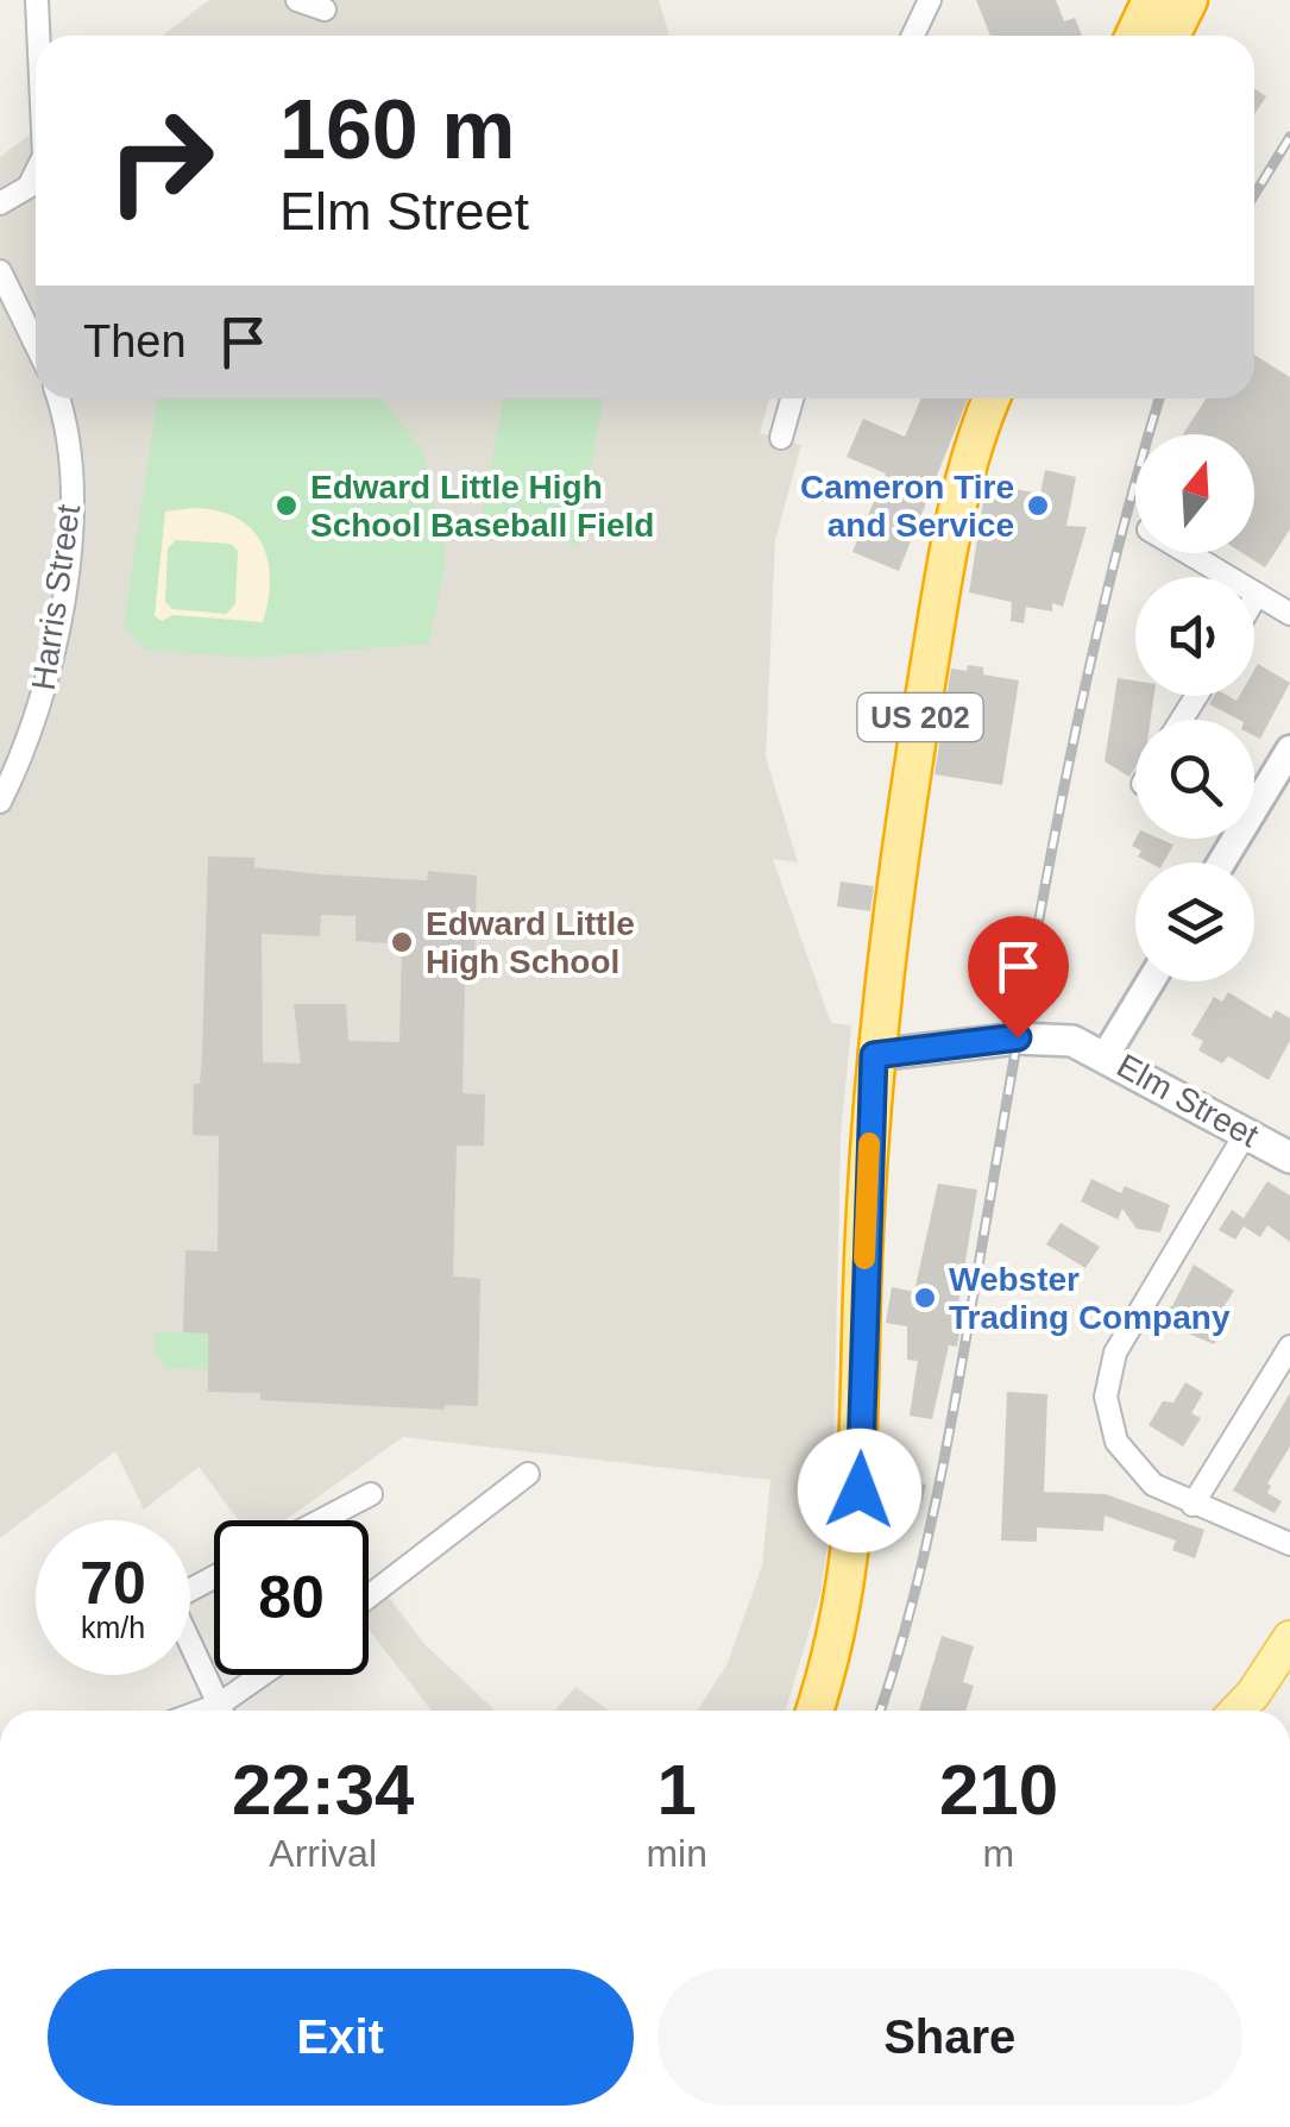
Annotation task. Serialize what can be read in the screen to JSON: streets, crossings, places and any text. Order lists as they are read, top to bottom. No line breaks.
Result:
{"streets":{"highway":["US 202"],"main road":["Elm Street"],"street":["Harris Street"]},"crossings":[["US 202","Elm Street"]],"places":["Edward Little High School Baseball Field","Cameron Tire and Service","Edward Little High School","Webster Trading Company"],"north":"top","page":{"turn":["160 m","Elm Street"],"then":"Then","speed":"70 km/h","limit":"80","eta":["22:34","Arrival","1","min","210","m"],"buttons":["Exit","Share"]}}
